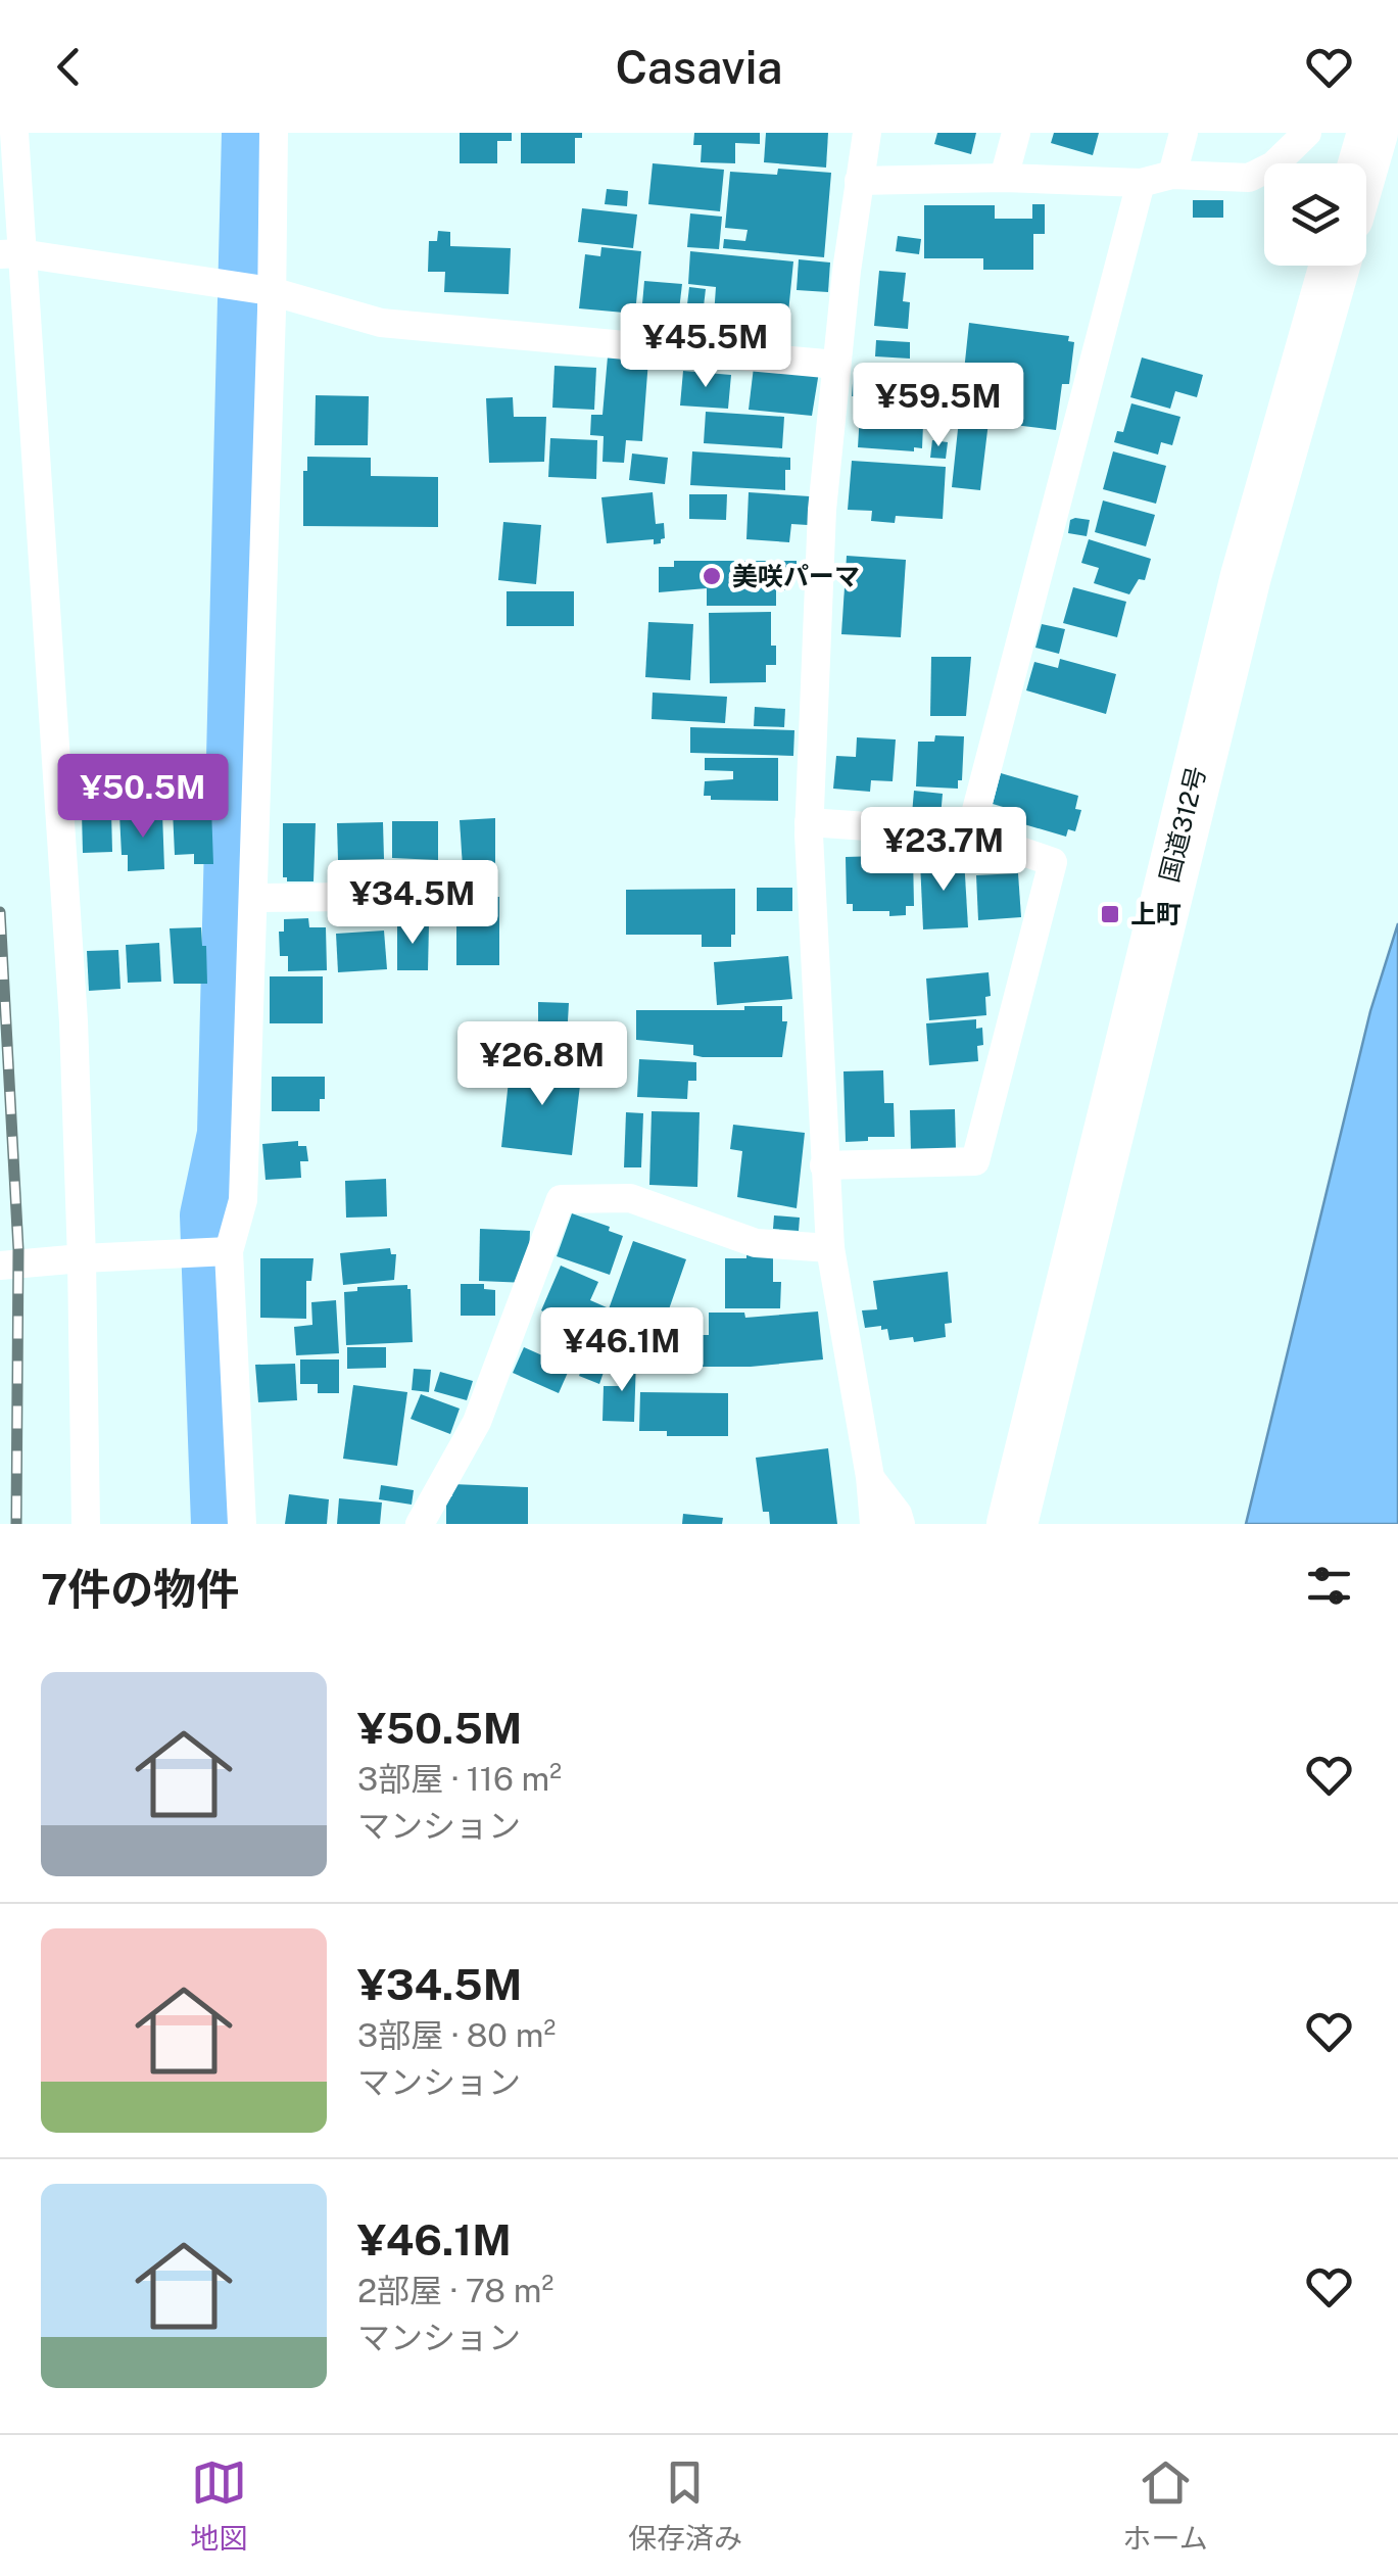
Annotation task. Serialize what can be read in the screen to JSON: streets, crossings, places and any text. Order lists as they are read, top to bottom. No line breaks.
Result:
{"streets":{"highway":["国道312号"]},"places":{"other":["美咲パーマ"],"transit":["上町"]},"page":{"header":"Casavia","price":["¥45.5M","¥59.5M","¥50.5M","¥23.7M","¥34.5M","¥26.8M","¥46.1M"],"heading":"7件の物件","list":[{"name":"¥50.5M","note":"3部屋 · 116 m² · マンション"},{"name":"¥34.5M","note":"3部屋 · 80 m² · マンション"},{"name":"¥46.1M","note":"2部屋 · 78 m² · マンション"}],"tabs":["地図","保存済み","ホーム"]}}
